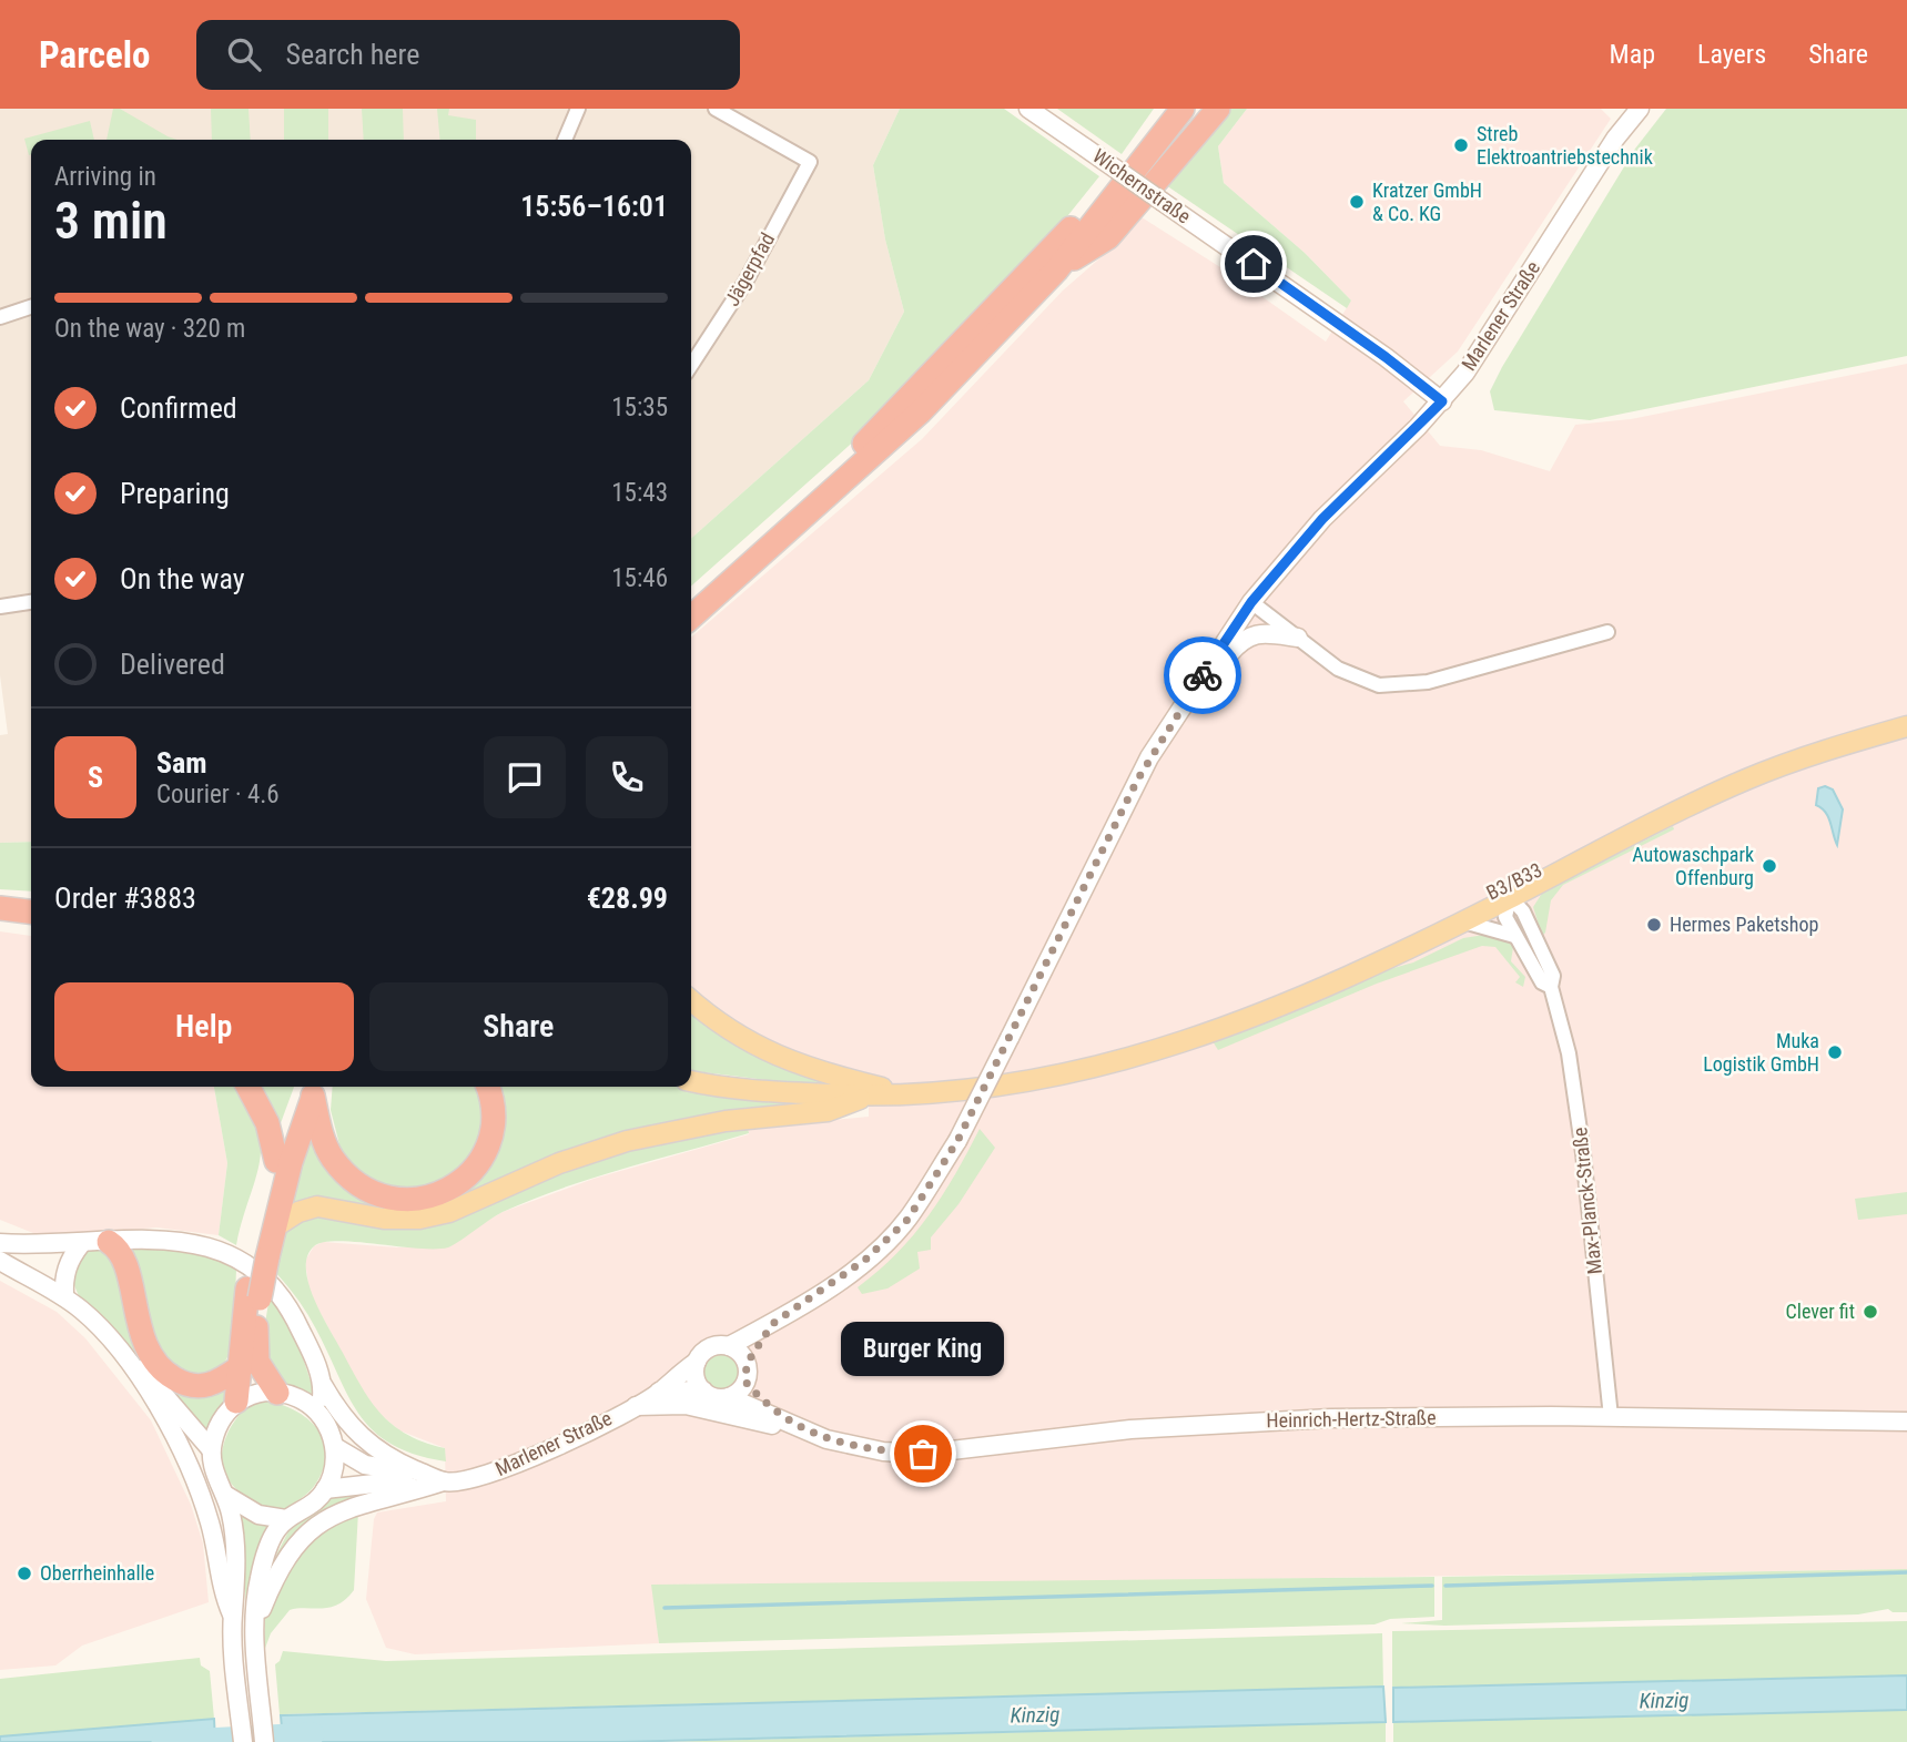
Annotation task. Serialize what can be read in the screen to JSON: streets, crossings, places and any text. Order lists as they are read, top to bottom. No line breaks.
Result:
{"streets":{"main road":["B3/B33"],"street":["Wichernstraße","Jägerpfad","Marlener Straße","Max-Planck-Straße","Heinrich-Hertz-Straße"]},"crossings":[["Wichernstraße","Marlener Straße"],["Marlener Straße","Heinrich-Hertz-Straße"],["Max-Planck-Straße","Heinrich-Hertz-Straße"]],"water":["Kinzig"],"places":["Streb Elektroantriebstechnik","Kratzer GmbH & Co. KG","Autowaschpark Offenburg","Hermes Paketshop","Muka Logistik GmbH","Clever fit","Burger King","Oberrheinhalle"],"page":{"header":"Parcelo","search":"Search here","nav":["Map","Layers","Share"],"heading":["3 min","Arriving in","15:56–16:01"],"panel":["Sam","Courier · 4.6","Order #3883","€28.99"],"bar":"On the way · 320 m","list":[["Confirmed","15:35"],["Preparing","15:43"],["On the way","15:46"],"Delivered"],"round":"S","buttons":["Help","Share"],"bubble":"Burger King"}}
